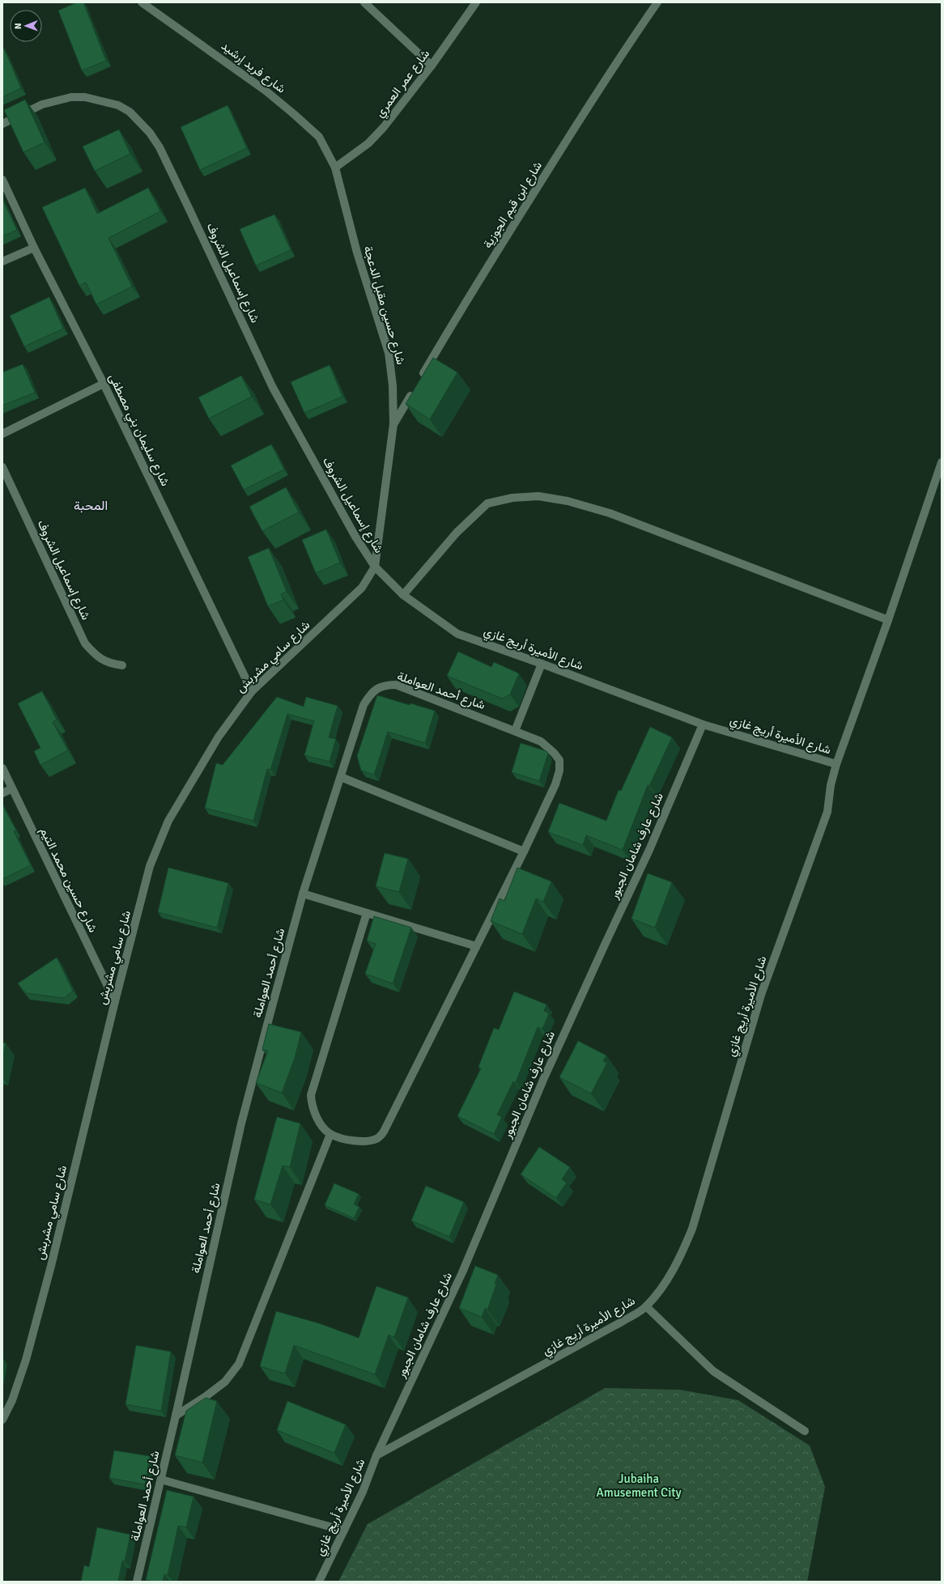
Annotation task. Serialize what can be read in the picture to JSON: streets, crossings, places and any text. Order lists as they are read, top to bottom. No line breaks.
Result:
{"streets":{"street":["شارع فريد إرشيد","شارع عمر العمري","شارع ابن قيم الجوزية","شارع إسماعيل الشروف","شارع حسين مقبل الدعجة","شارع سليمان بني مصطفى","شارع الأميرة أريج غازي","شارع سامي مشربش","شارع أحمد العواملة","شارع عارف شامان الجبور","شارع حسين محمد التيم"]},"crossings":[["شارع فريد إرشيد","شارع عمر العمري"],["شارع فريد إرشيد","شارع حسين مقبل الدعجة"],["شارع عمر العمري","شارع حسين مقبل الدعجة"],["شارع إسماعيل الشروف","شارع حسين مقبل الدعجة"],["شارع إسماعيل الشروف","شارع الأميرة أريج غازي"],["شارع إسماعيل الشروف","شارع سامي مشربش"],["شارع حسين مقبل الدعجة","شارع الأميرة أريج غازي"],["شارع حسين مقبل الدعجة","شارع سامي مشربش"],["شارع سليمان بني مصطفى","شارع سامي مشربش"],["شارع الأميرة أريج غازي","شارع سامي مشربش"],["شارع الأميرة أريج غازي","شارع عارف شامان الجبور"],["شارع سامي مشربش","شارع حسين محمد التيم"]],"districts":["المحبة"],"parks":["Jubaiha Amusement City"],"north":"left"}
